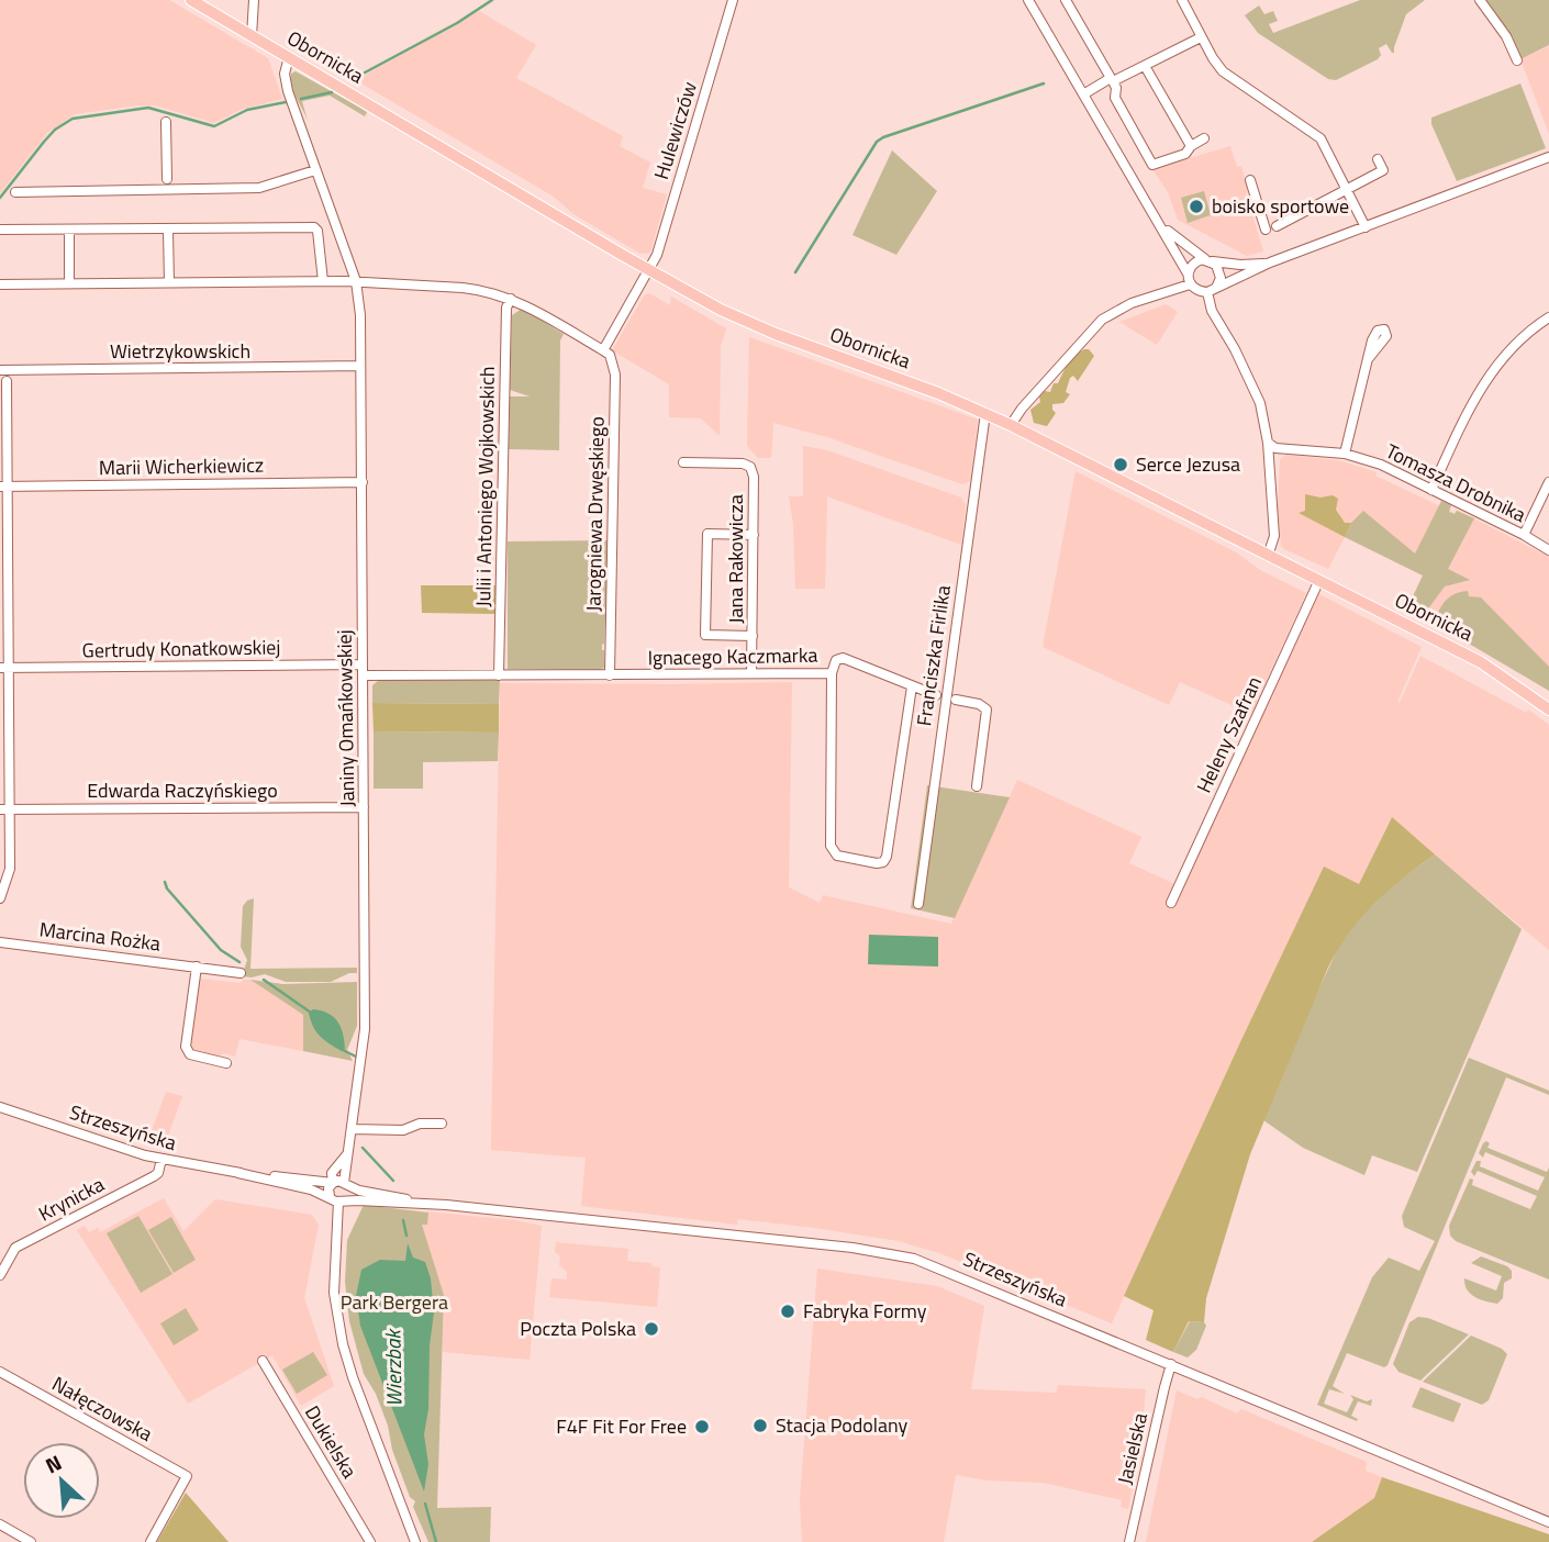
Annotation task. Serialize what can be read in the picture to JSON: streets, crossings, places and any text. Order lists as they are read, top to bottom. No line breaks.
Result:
{"streets":{"main road":["Obornicka"],"street":["Hulewiczów","Wietrzykowskich","Marii Wicherkiewicz","Tomasza Drobnika","Julii i Antoniego Wojkowskich","Jarogniewa Drwęskiego","Jana Rakowicza","Gertrudy Konatkowskiej","Franciszka Firlika","Ignacego Kaczmarka","Janiny Omańkowskiej","Heleny Szafran","Edwarda Raczyńskiego","Marcina Rożka","Strzeszyńska","Krynicka","Nałęczowska","Dukielska","Jasielska"]},"crossings":[["Obornicka","Hulewiczów"],["Obornicka","Franciszka Firlika"],["Obornicka","Janiny Omańkowskiej"],["Obornicka","Heleny Szafran"],["Wietrzykowskich","Janiny Omańkowskiej"],["Marii Wicherkiewicz","Janiny Omańkowskiej"],["Julii i Antoniego Wojkowskich","Ignacego Kaczmarka"],["Jarogniewa Drwęskiego","Ignacego Kaczmarka"],["Jana Rakowicza","Ignacego Kaczmarka"],["Gertrudy Konatkowskiej","Ignacego Kaczmarka"],["Gertrudy Konatkowskiej","Janiny Omańkowskiej"],["Franciszka Firlika","Ignacego Kaczmarka"],["Ignacego Kaczmarka","Janiny Omańkowskiej"],["Janiny Omańkowskiej","Edwarda Raczyńskiego"],["Janiny Omańkowskiej","Strzeszyńska"],["Strzeszyńska","Krynicka"],["Strzeszyńska","Jasielska"]],"water":["Wierzbak"],"parks":["Park Bergera"],"places":["boisko sportowe","Serce Jezusa","Fabryka Formy","Poczta Polska","Stacja Podolany","F4F Fit For Free"],"north":"top left"}
